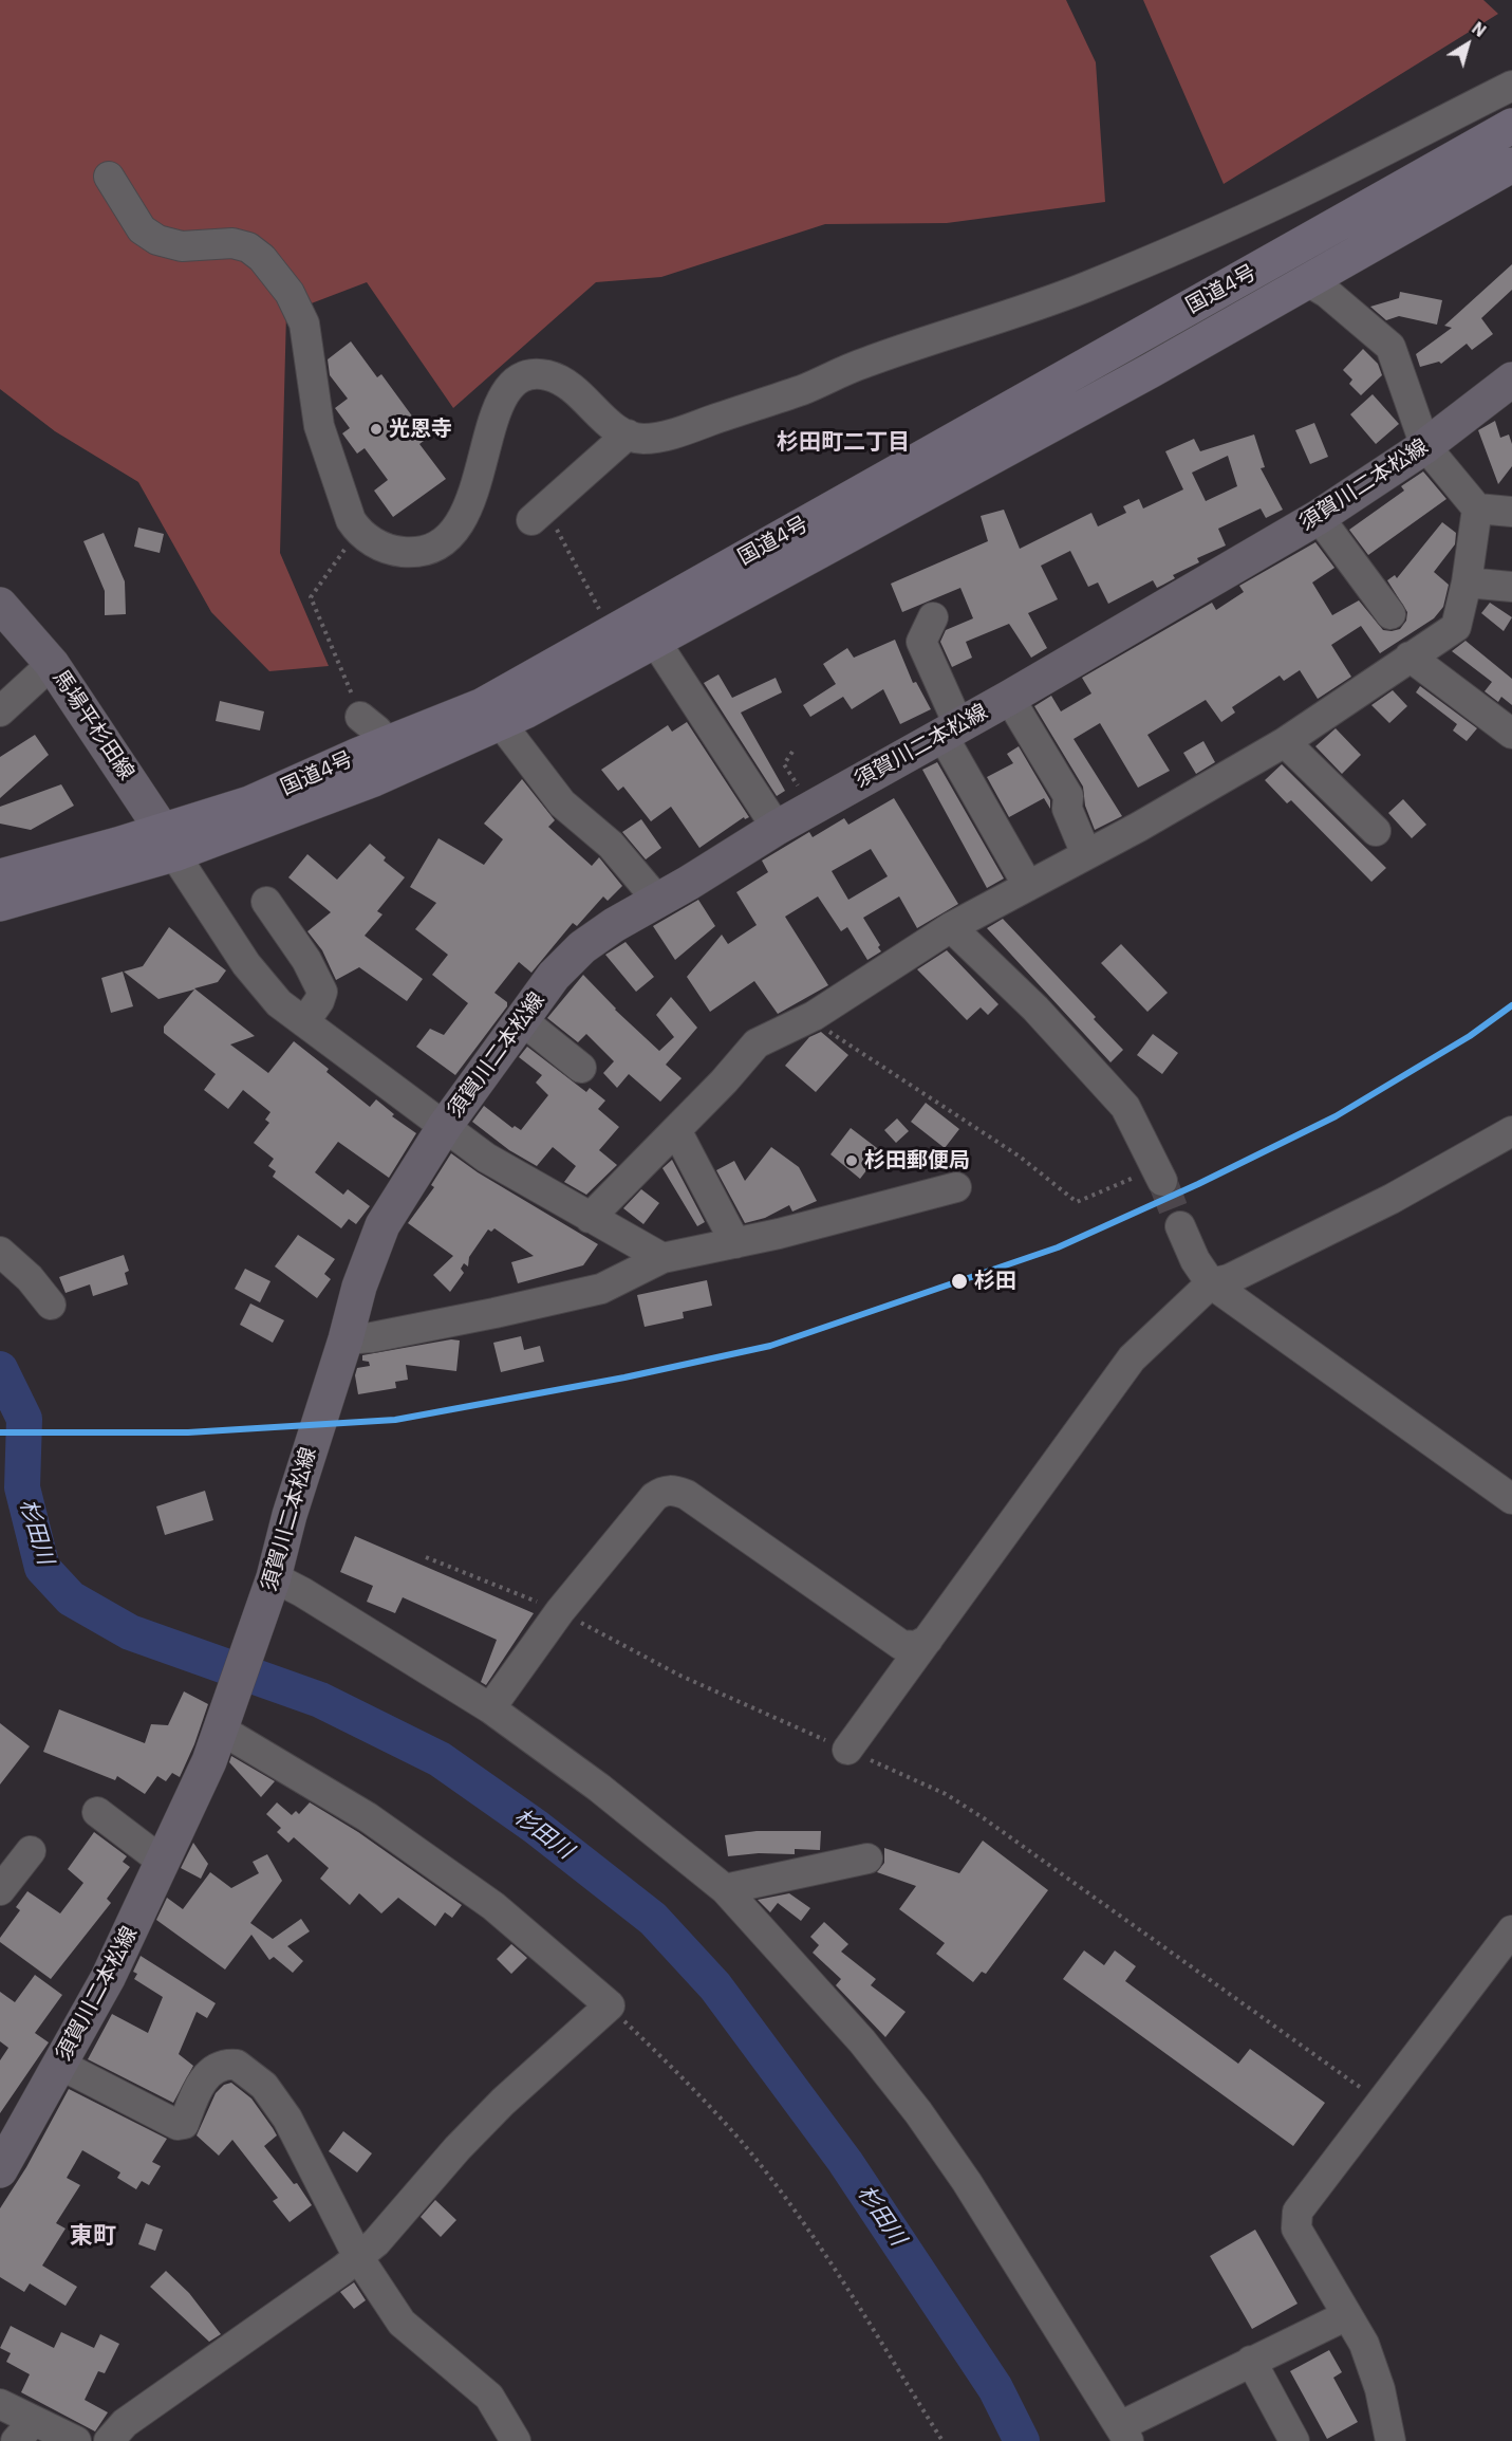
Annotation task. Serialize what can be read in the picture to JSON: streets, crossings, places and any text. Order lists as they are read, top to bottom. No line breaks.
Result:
{"streets":{"highway":["国道4号"],"main road":["須賀川二本松線","馬場平杉田線"]},"crossings":[["国道4号","馬場平杉田線"]],"districts":["杉田町二丁目","東町"],"water":["杉田川"],"places":["光恩寺","杉田郵便局","杉田"],"north":"top right"}
